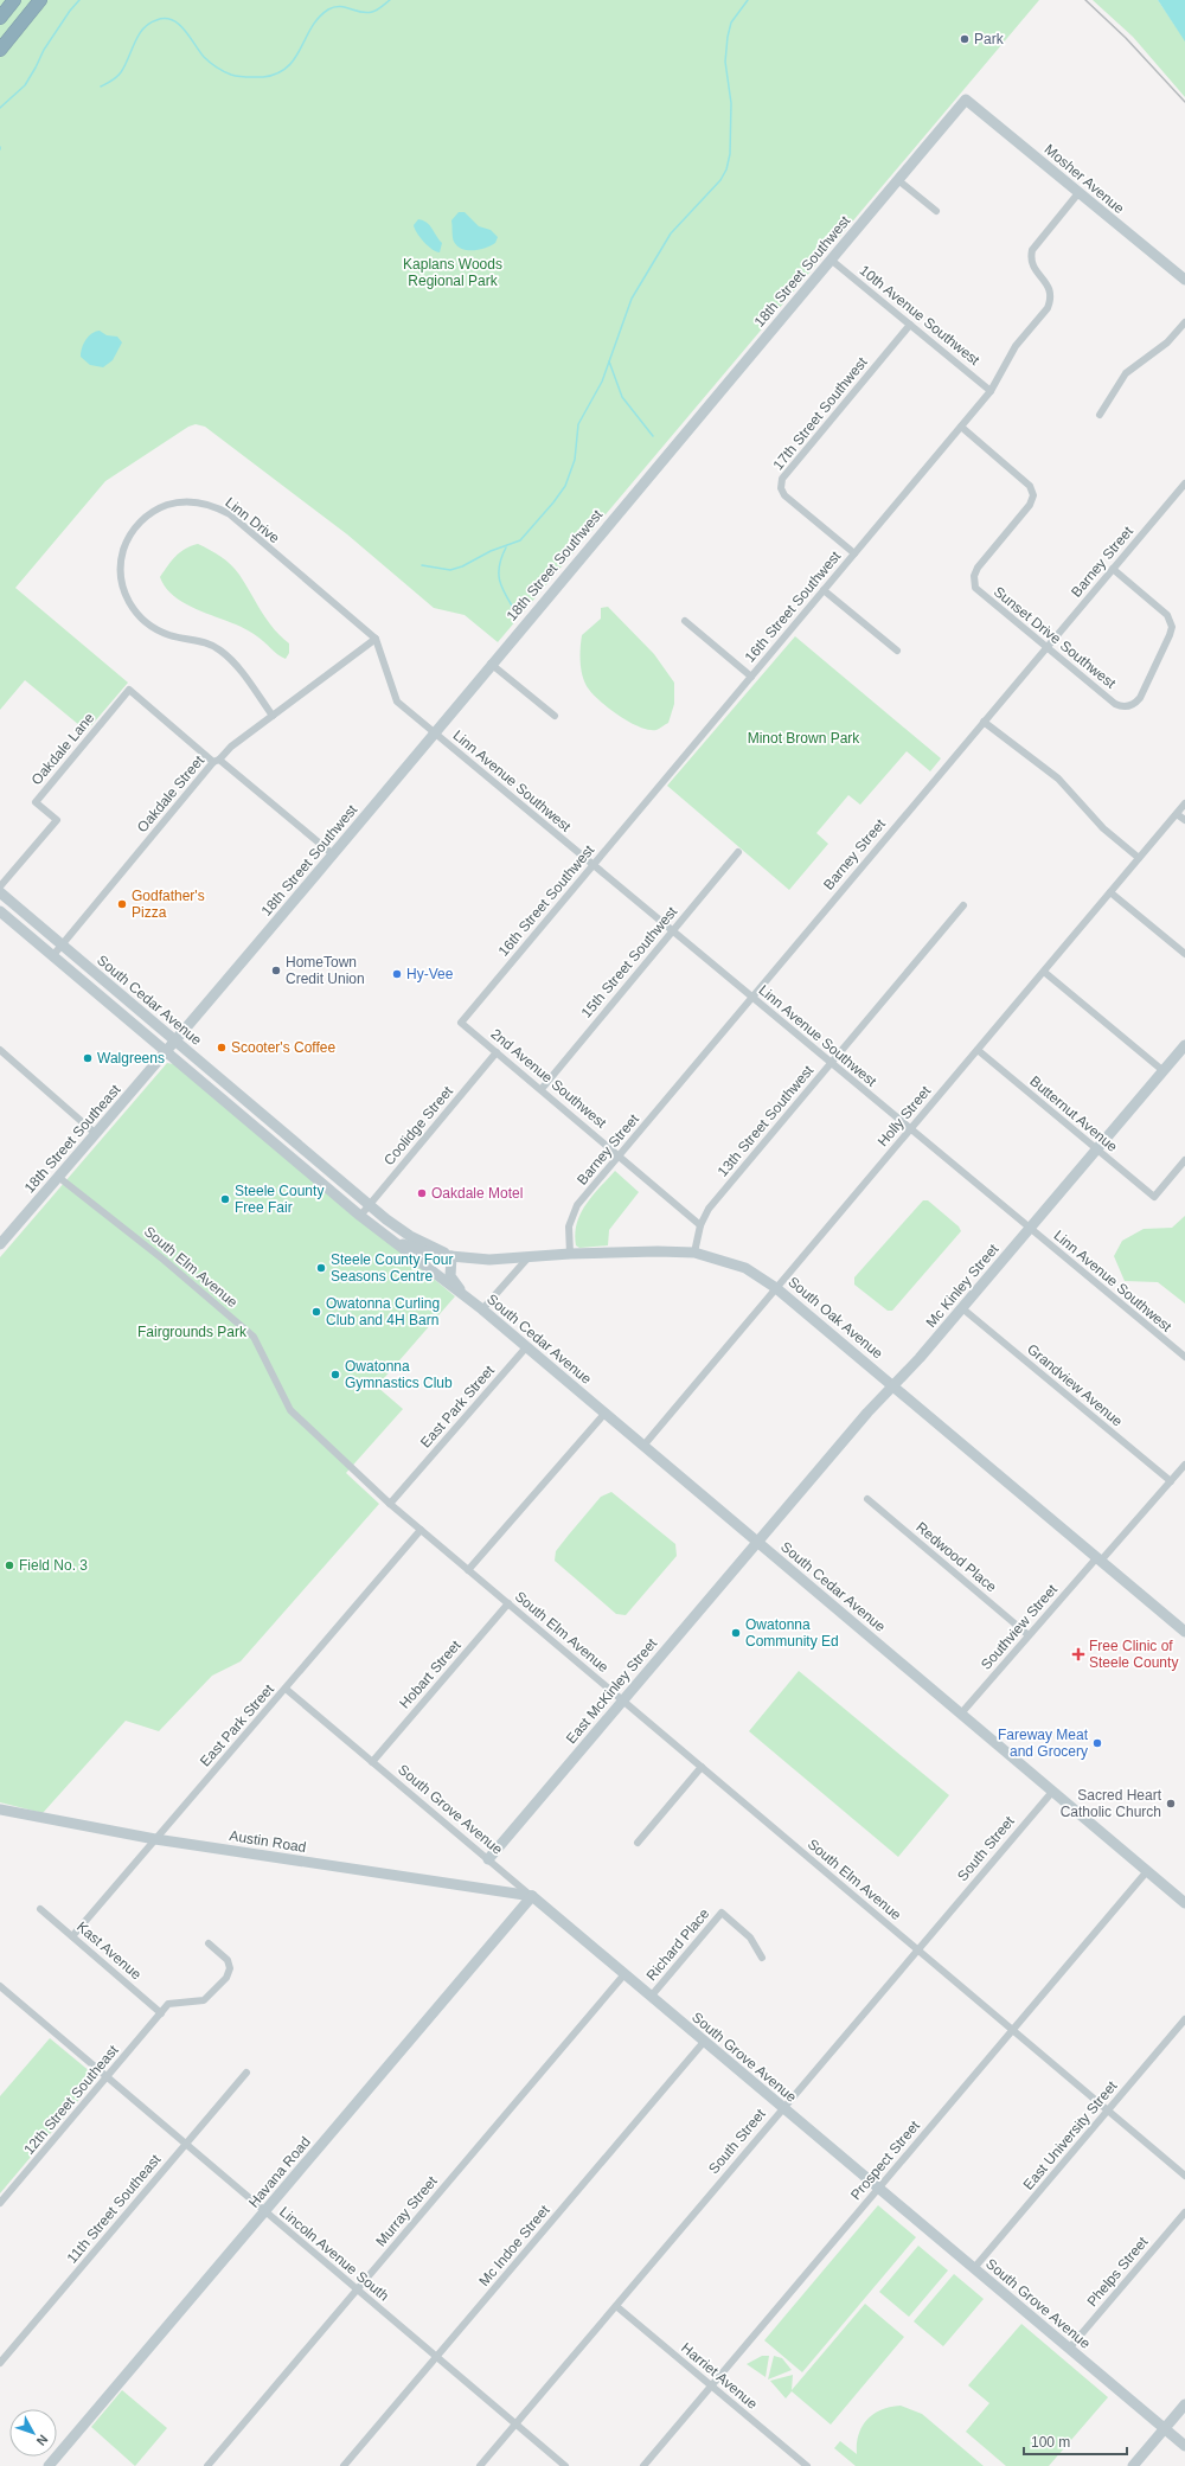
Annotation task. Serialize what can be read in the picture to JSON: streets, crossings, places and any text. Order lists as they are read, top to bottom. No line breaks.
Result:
{"streets":{"street":["Mosher Avenue","18th Street Southwest","10th Avenue Southwest","17th Street Southwest","Linn Drive","Barney Street","16th Street Southwest","Sunset Drive Southwest","Oakdale Lane","Linn Avenue Southwest","Oakdale Street","15th Street Southwest","South Cedar Avenue","2nd Avenue Southwest","Butternut Avenue","Holly Street","13th Street Southwest","Coolidge Street","18th Street Southeast","South Elm Avenue","Mc Kinley Street","South Oak Avenue","Grandview Avenue","East Park Street","Redwood Place","Southview Street","Hobart Street","East McKinley Street","South Grove Avenue","Austin Road","South Street","Richard Place","Kast Avenue","12th Street Southeast","East University Street","Prospect Street","Havana Road","11th Street Southeast","Murray Street","Mc Indoe Street","Lincoln Avenue South","Phelps Street","Harriet Avenue"]},"crossings":[["Mosher Avenue","18th Street Southwest"],["Mosher Avenue","16th Street Southwest"],["18th Street Southwest","10th Avenue Southwest"],["18th Street Southwest","Linn Avenue Southwest"],["18th Street Southwest","South Cedar Avenue"],["18th Street Southwest","18th Street Southeast"],["10th Avenue Southwest","17th Street Southwest"],["10th Avenue Southwest","16th Street Southwest"],["17th Street Southwest","16th Street Southwest"],["Linn Drive","Oakdale Street"],["Barney Street","Sunset Drive Southwest"],["Barney Street","Linn Avenue Southwest"],["Barney Street","2nd Avenue Southwest"],["Barney Street","South Oak Avenue"],["16th Street Southwest","Sunset Drive Southwest"],["16th Street Southwest","Linn Avenue Southwest"],["16th Street Southwest","2nd Avenue Southwest"],["Oakdale Lane","Oakdale Street"],["Linn Avenue Southwest","15th Street Southwest"],["Linn Avenue Southwest","Holly Street"],["Linn Avenue Southwest","13th Street Southwest"],["Linn Avenue Southwest","Mc Kinley Street"],["Oakdale Street","South Cedar Avenue"],["15th Street Southwest","2nd Avenue Southwest"],["South Cedar Avenue","Holly Street"],["South Cedar Avenue","Coolidge Street"],["South Cedar Avenue","18th Street Southeast"],["South Cedar Avenue","Mc Kinley Street"],["South Cedar Avenue","South Oak Avenue"],["South Cedar Avenue","East Park Street"],["South Cedar Avenue","Southview Street"],["South Cedar Avenue","East McKinley Street"],["South Cedar Avenue","South Street"],["South Cedar Avenue","Prospect Street"],["2nd Avenue Southwest","13th Street Southwest"],["2nd Avenue Southwest","Coolidge Street"],["Butternut Avenue","Holly Street"],["Butternut Avenue","Mc Kinley Street"],["Holly Street","South Oak Avenue"],["13th Street Southwest","South Oak Avenue"],["18th Street Southeast","South Elm Avenue"],["South Elm Avenue","East Park Street"],["South Elm Avenue","Hobart Street"],["South Elm Avenue","East McKinley Street"],["South Elm Avenue","South Street"],["South Elm Avenue","East University Street"],["South Elm Avenue","Prospect Street"],["Mc Kinley Street","South Oak Avenue"],["Mc Kinley Street","Grandview Avenue"],["Mc Kinley Street","East McKinley Street"],["South Oak Avenue","Southview Street"],["Grandview Avenue","Southview Street"],["East Park Street","South Grove Avenue"],["East Park Street","Austin Road"],["East Park Street","Kast Avenue"],["Redwood Place","Southview Street"],["Hobart Street","South Grove Avenue"],["East McKinley Street","South Grove Avenue"],["South Grove Avenue","Austin Road"],["South Grove Avenue","South Street"],["South Grove Avenue","Richard Place"],["South Grove Avenue","East University Street"],["South Grove Avenue","Prospect Street"],["South Grove Avenue","Havana Road"],["South Grove Avenue","Murray Street"],["South Grove Avenue","Mc Indoe Street"],["South Grove Avenue","Phelps Street"],["Austin Road","Havana Road"],["South Street","Lincoln Avenue South"],["South Street","Harriet Avenue"],["Kast Avenue","12th Street Southeast"],["12th Street Southeast","Lincoln Avenue South"],["Prospect Street","Harriet Avenue"],["Havana Road","Lincoln Avenue South"],["11th Street Southeast","Lincoln Avenue South"],["Murray Street","Lincoln Avenue South"],["Mc Indoe Street","Lincoln Avenue South"]],"parks":["Kaplans Woods Regional Park","Minot Brown Park","Fairgrounds Park"],"places":{"other":["Park","Godfather's Pizza","HomeTown Credit Union","Hy-Vee","Scooter's Coffee","Walgreens","Oakdale Motel","Steele County Free Fair","Steele County Four Seasons Centre","Owatonna Curling Club and 4H Barn","Owatonna Gymnastics Club","Field No. 3","Owatonna Community Ed","Fareway Meat and Grocery","Sacred Heart Catholic Church"],"health":["Free Clinic of Steele County"]},"scale_bar":"100 m","north":"bottom right"}
